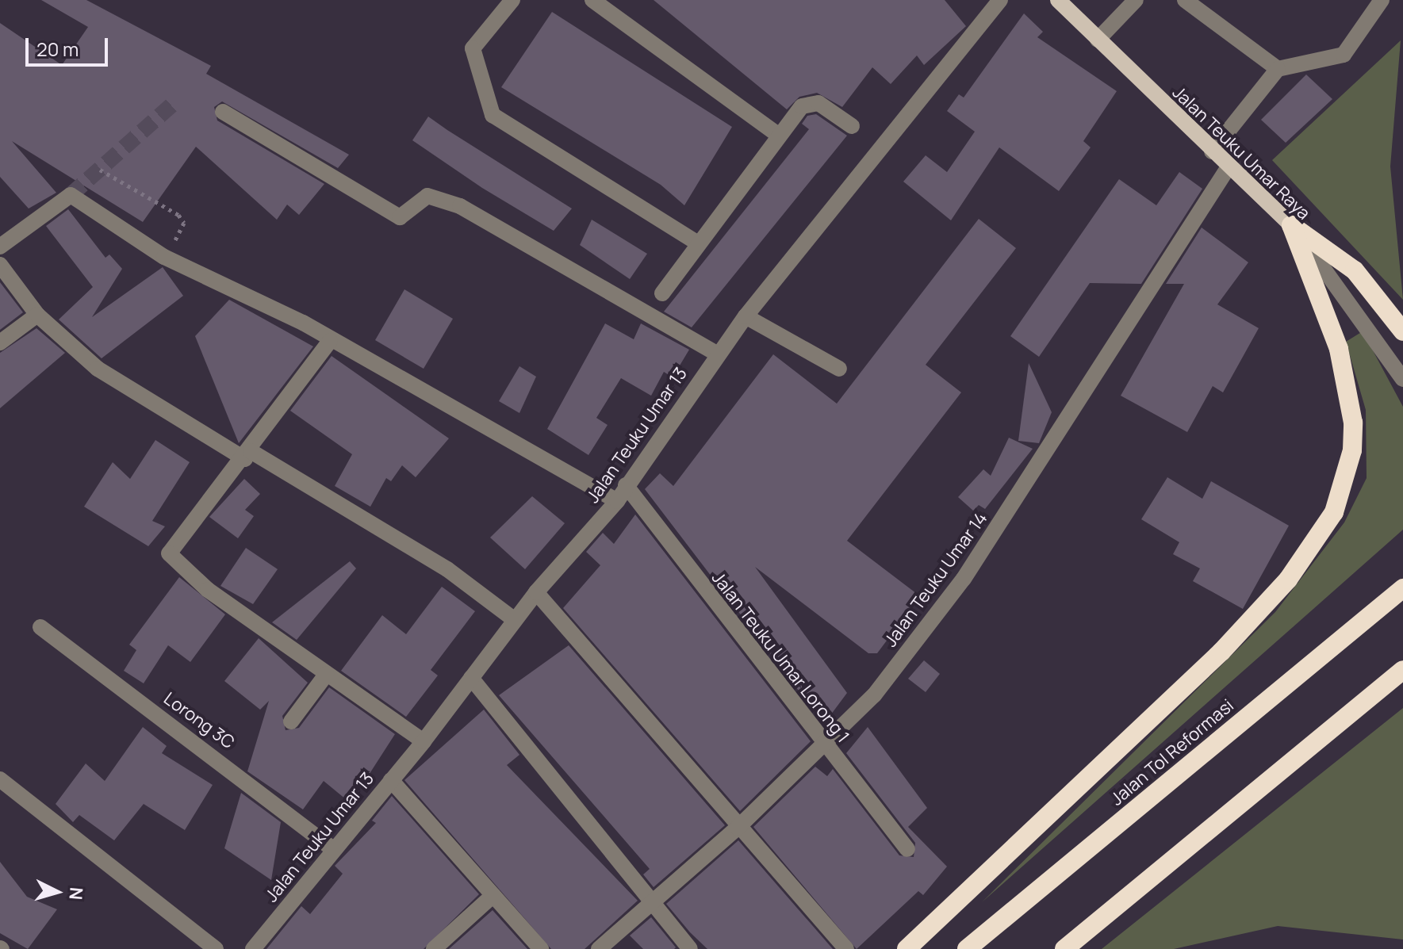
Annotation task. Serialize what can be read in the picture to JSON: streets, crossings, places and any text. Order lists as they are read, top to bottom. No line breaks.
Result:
{"streets":{"highway":["Jalan Tol Reformasi"],"main road":["Jalan Teuku Umar Raya"],"street":["Jalan Teuku Umar 13","Jalan Teuku Umar 14","Jalan Teuku Umar Lorong 1","Lorong 3C"]},"crossings":[["Jalan Teuku Umar Raya","Jalan Teuku Umar 14"],["Jalan Teuku Umar 13","Jalan Teuku Umar Lorong 1"],["Jalan Teuku Umar 13","Lorong 3C"],["Jalan Teuku Umar 14","Jalan Teuku Umar Lorong 1"]],"scale_bar":"20 m","north":"right"}
